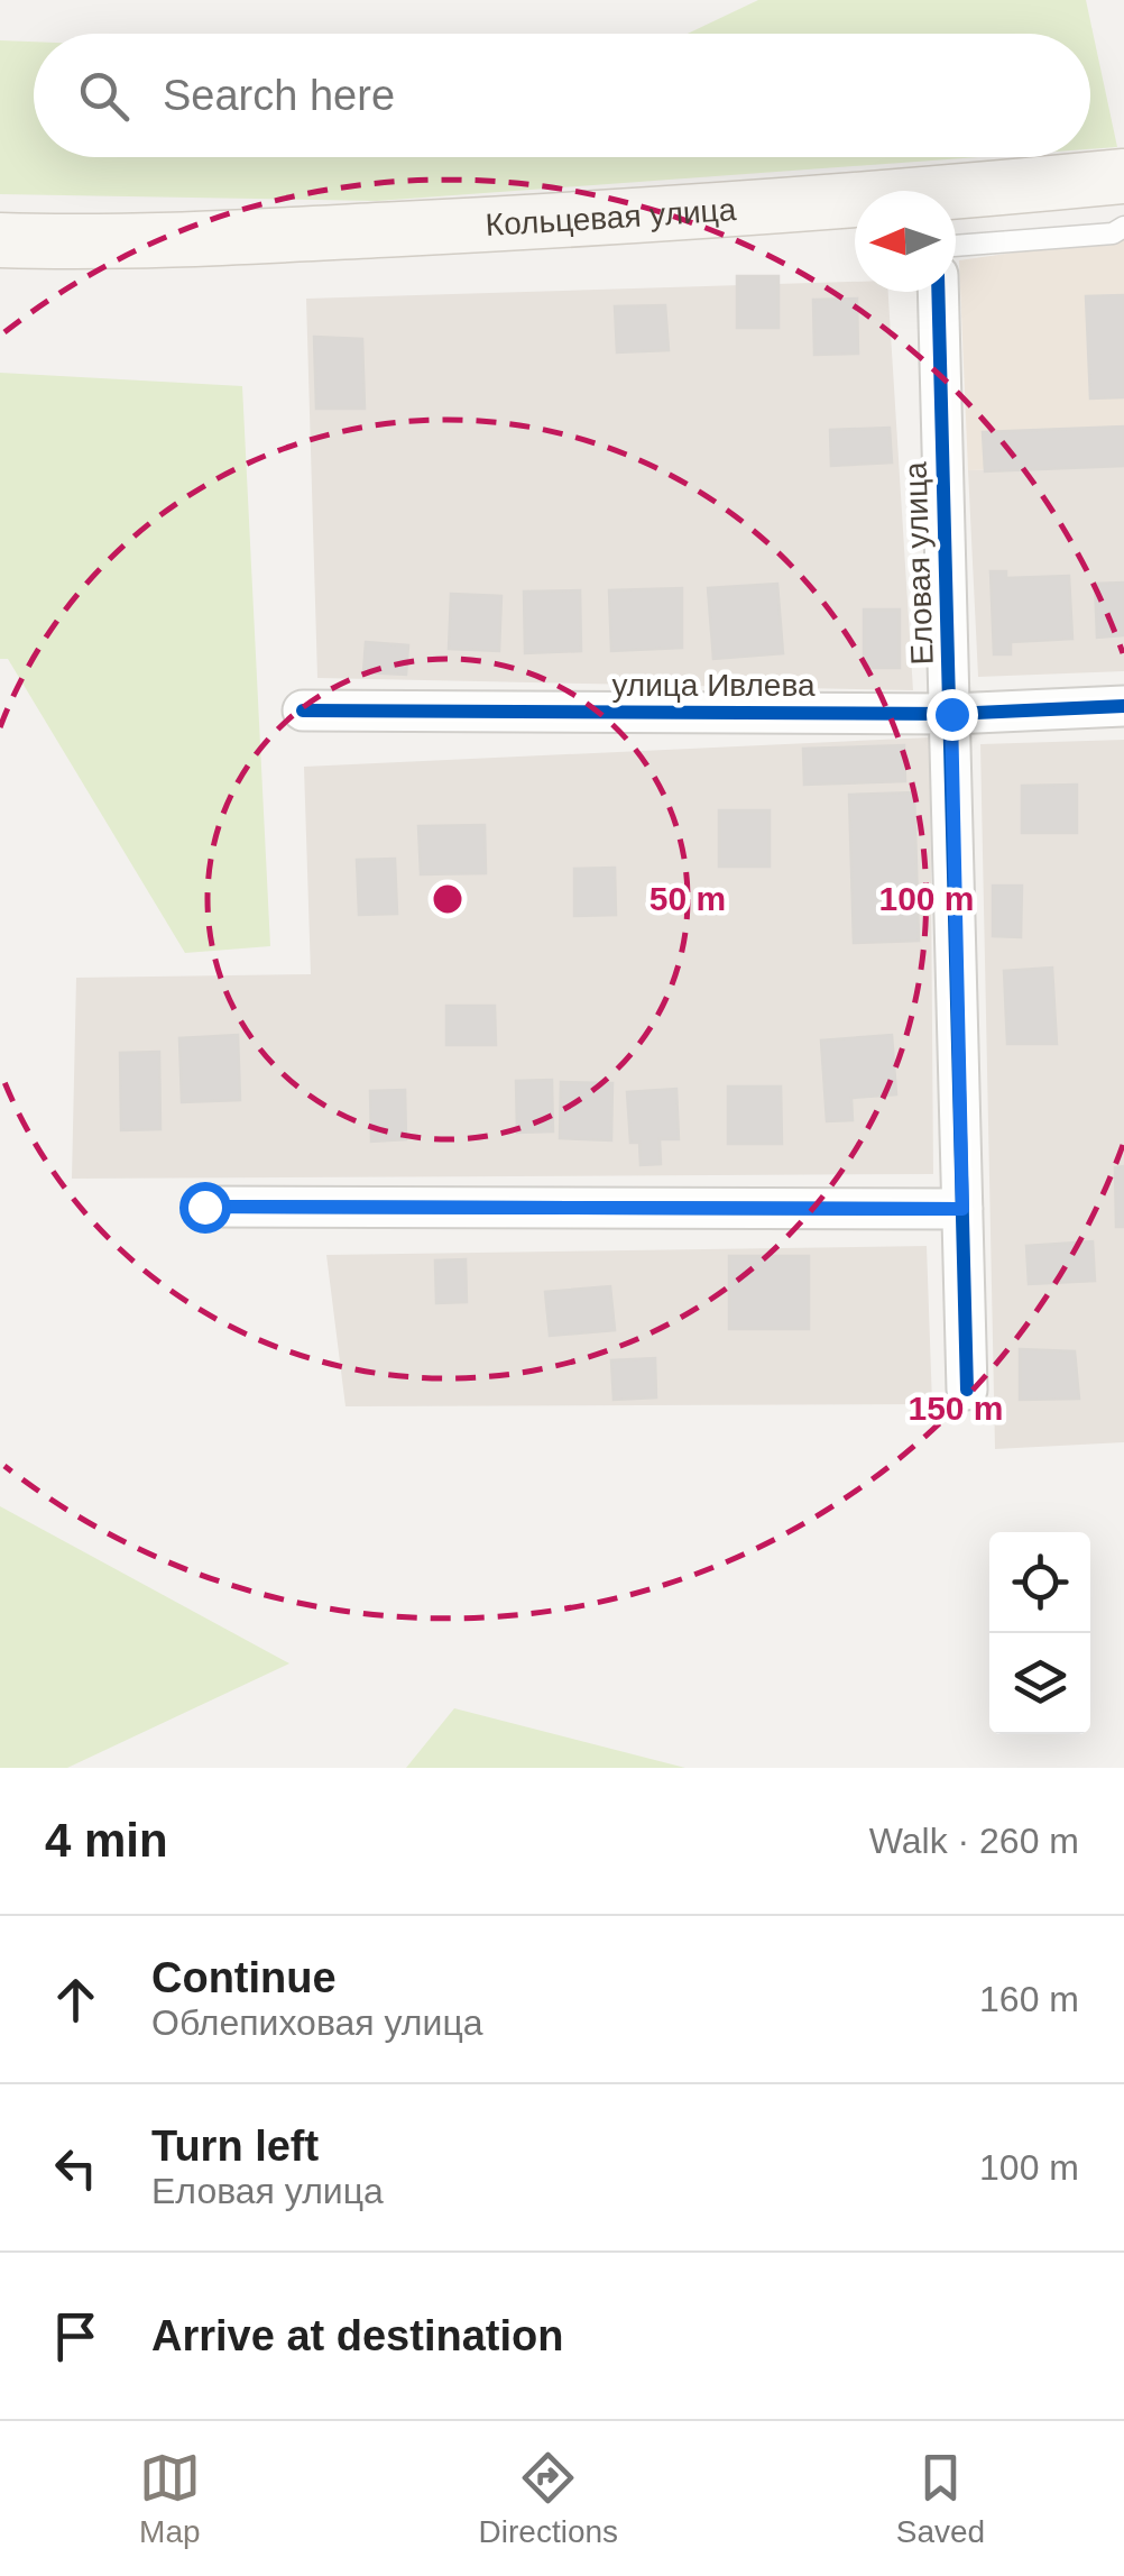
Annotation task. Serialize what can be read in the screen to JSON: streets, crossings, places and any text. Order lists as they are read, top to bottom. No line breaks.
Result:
{"streets":{"main road":["Кольцевая улица"],"street":["Еловая улица","улица Ивлева"]},"crossings":[["Еловая улица","улица Ивлева"]],"north":"left","page":{"search":"Search here","heading":["4 min","Walk · 260 m"],"list":[["Continue","Облепиховая улица","160 m"],["Turn left","Еловая улица","100 m"],"Arrive at destination"],"nav":["Map","Directions","Saved"]},"rings":["50 m","100 m","150 m"]}
